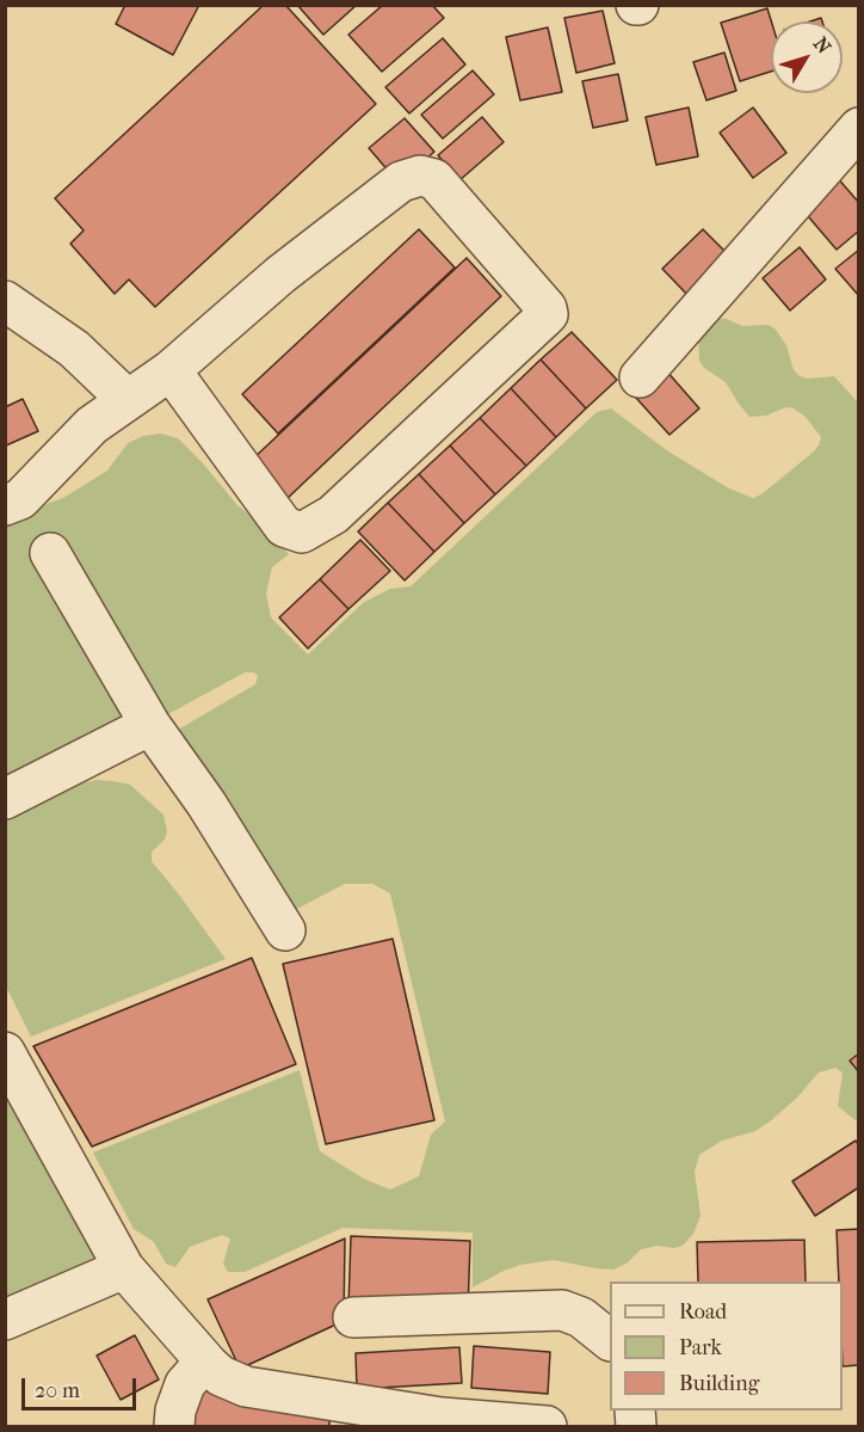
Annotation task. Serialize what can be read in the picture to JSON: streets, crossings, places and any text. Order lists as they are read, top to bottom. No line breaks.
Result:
{"legend":["Road","Park","Building"],"scale_bar":"20 m","north":"top right"}
